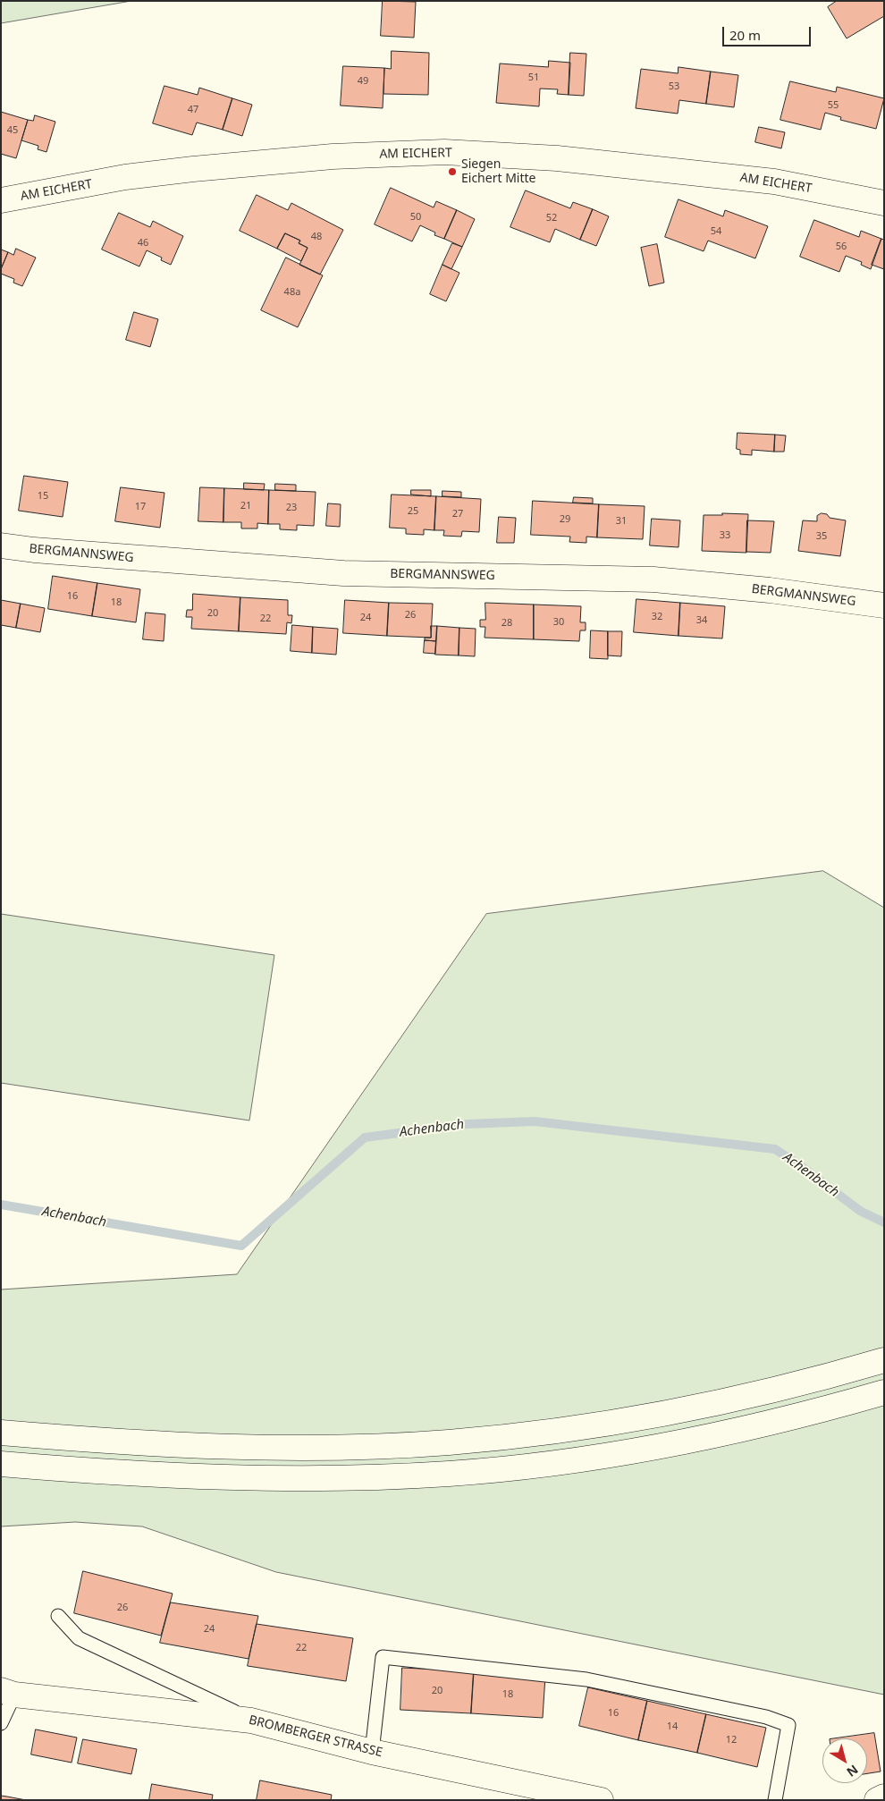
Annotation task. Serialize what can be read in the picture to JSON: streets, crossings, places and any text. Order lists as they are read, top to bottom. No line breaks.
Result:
{"streets":{"main road":["AM EICHERT","BERGMANNSWEG","BROMBERGER STRASSE"]},"water":["Achenbach"],"places":["Siegen Eichert Mitte"],"house_numbers":["51","49","53","55","47","45","50","52","54","48","46","56","48a","15","21","17","23","25","27","29","31","33","35","16","18","20","26","32","24","22","34","30","28","26","24","22","20","18","16","14","12"],"scale_bar":"20 m","north":"bottom right"}
